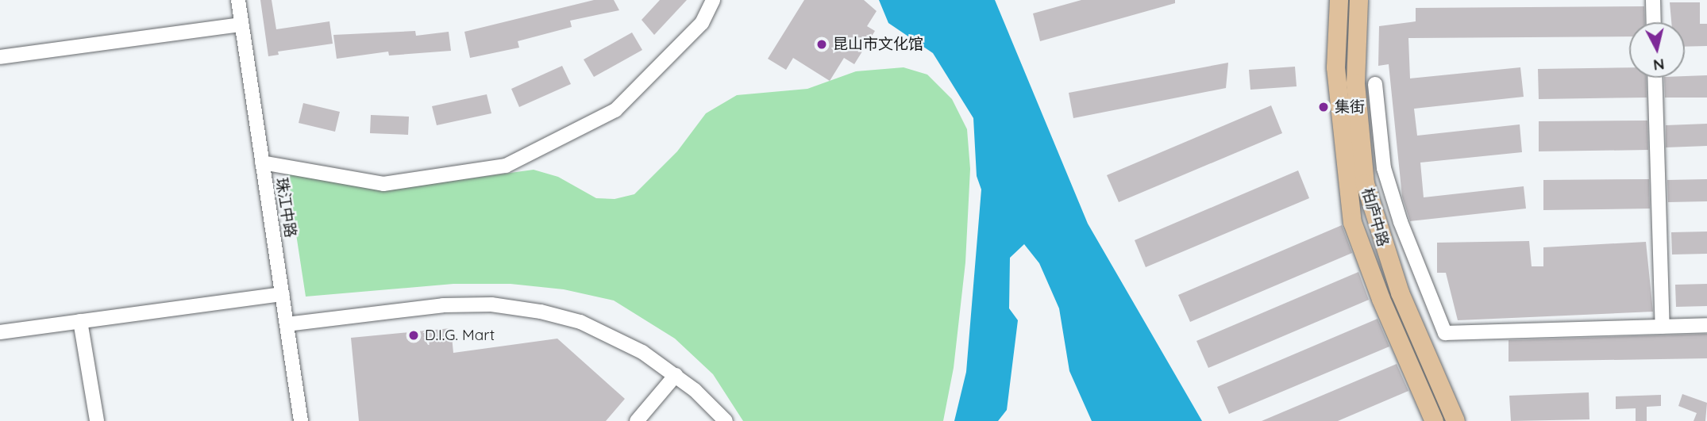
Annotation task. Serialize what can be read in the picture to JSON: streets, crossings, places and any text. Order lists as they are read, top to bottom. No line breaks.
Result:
{"streets":{"main road":["柏庐中路"],"street":["珠江中路"]},"places":["昆山市文化馆","集街","D.I.G. Mart"],"north":"bottom"}
